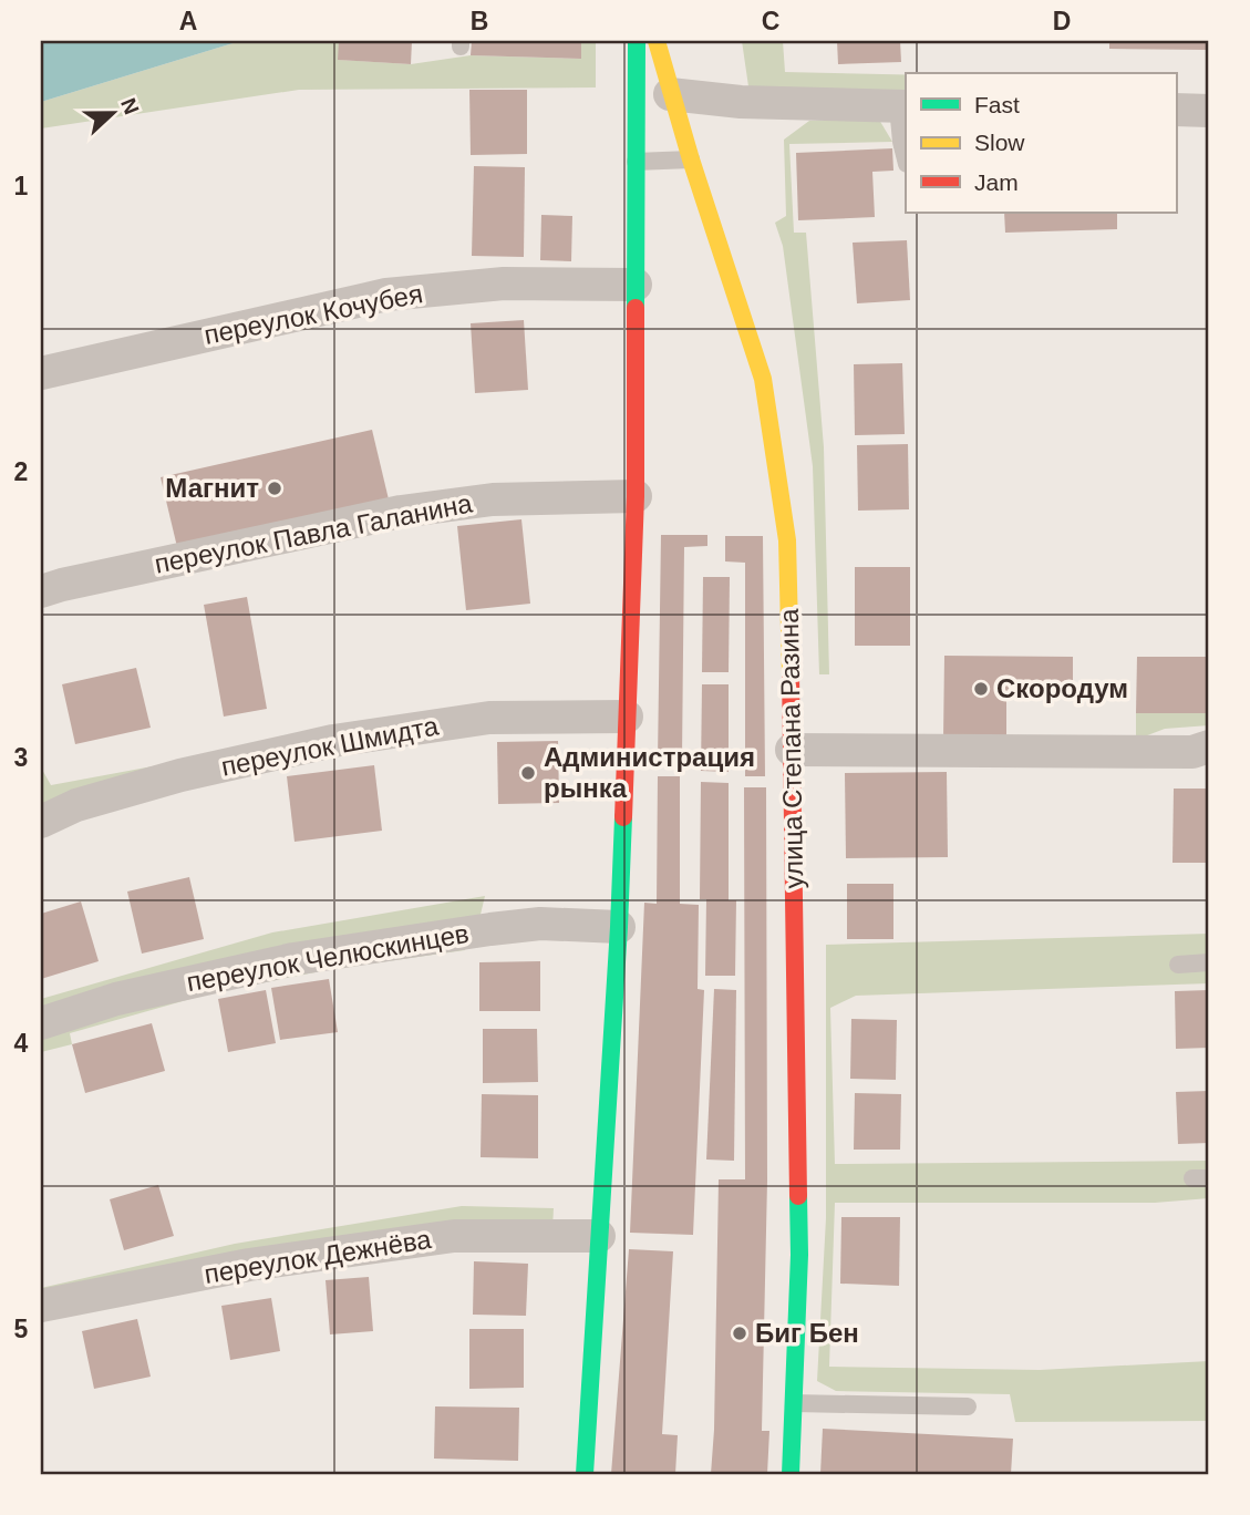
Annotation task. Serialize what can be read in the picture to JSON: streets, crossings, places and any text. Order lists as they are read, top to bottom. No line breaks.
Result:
{"streets":{"main road":["улица Степана Разина"],"street":["переулок Кочубея","переулок Павла Галанина","переулок Шмидта","переулок Челюскинцев","переулок Дежнёва"]},"places":["Магнит","Скородум","Администрация рынка","Биг Бен"],"legend":["Fast","Slow","Jam"],"north":"right","grid":{"columns":["A","B","C","D"],"rows":["1","2","3","4","5"]}}
